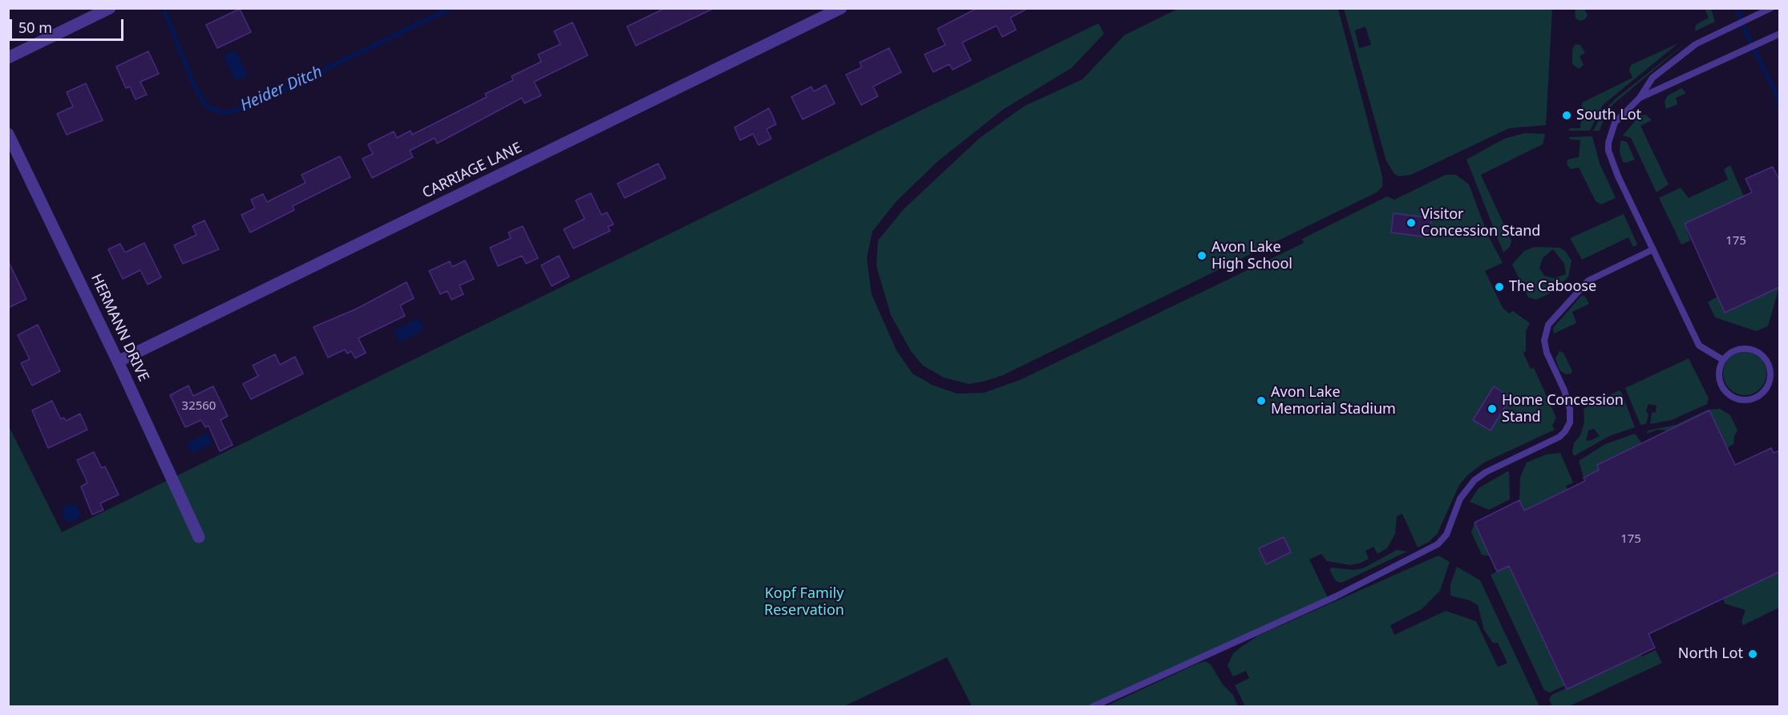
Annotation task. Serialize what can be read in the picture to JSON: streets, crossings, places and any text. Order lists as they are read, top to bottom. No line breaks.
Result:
{"streets":{"street":["CARRIAGE LANE","HERMANN DRIVE"]},"crossings":[["CARRIAGE LANE","HERMANN DRIVE"]],"water":["Heider Ditch"],"parks":["Kopf Family Reservation"],"places":["South Lot","Visitor Concession Stand","Avon Lake High School","The Caboose","Avon Lake Memorial Stadium","Home Concession Stand","North Lot"],"house_numbers":["175","32560","175"],"scale_bar":"50 m"}
